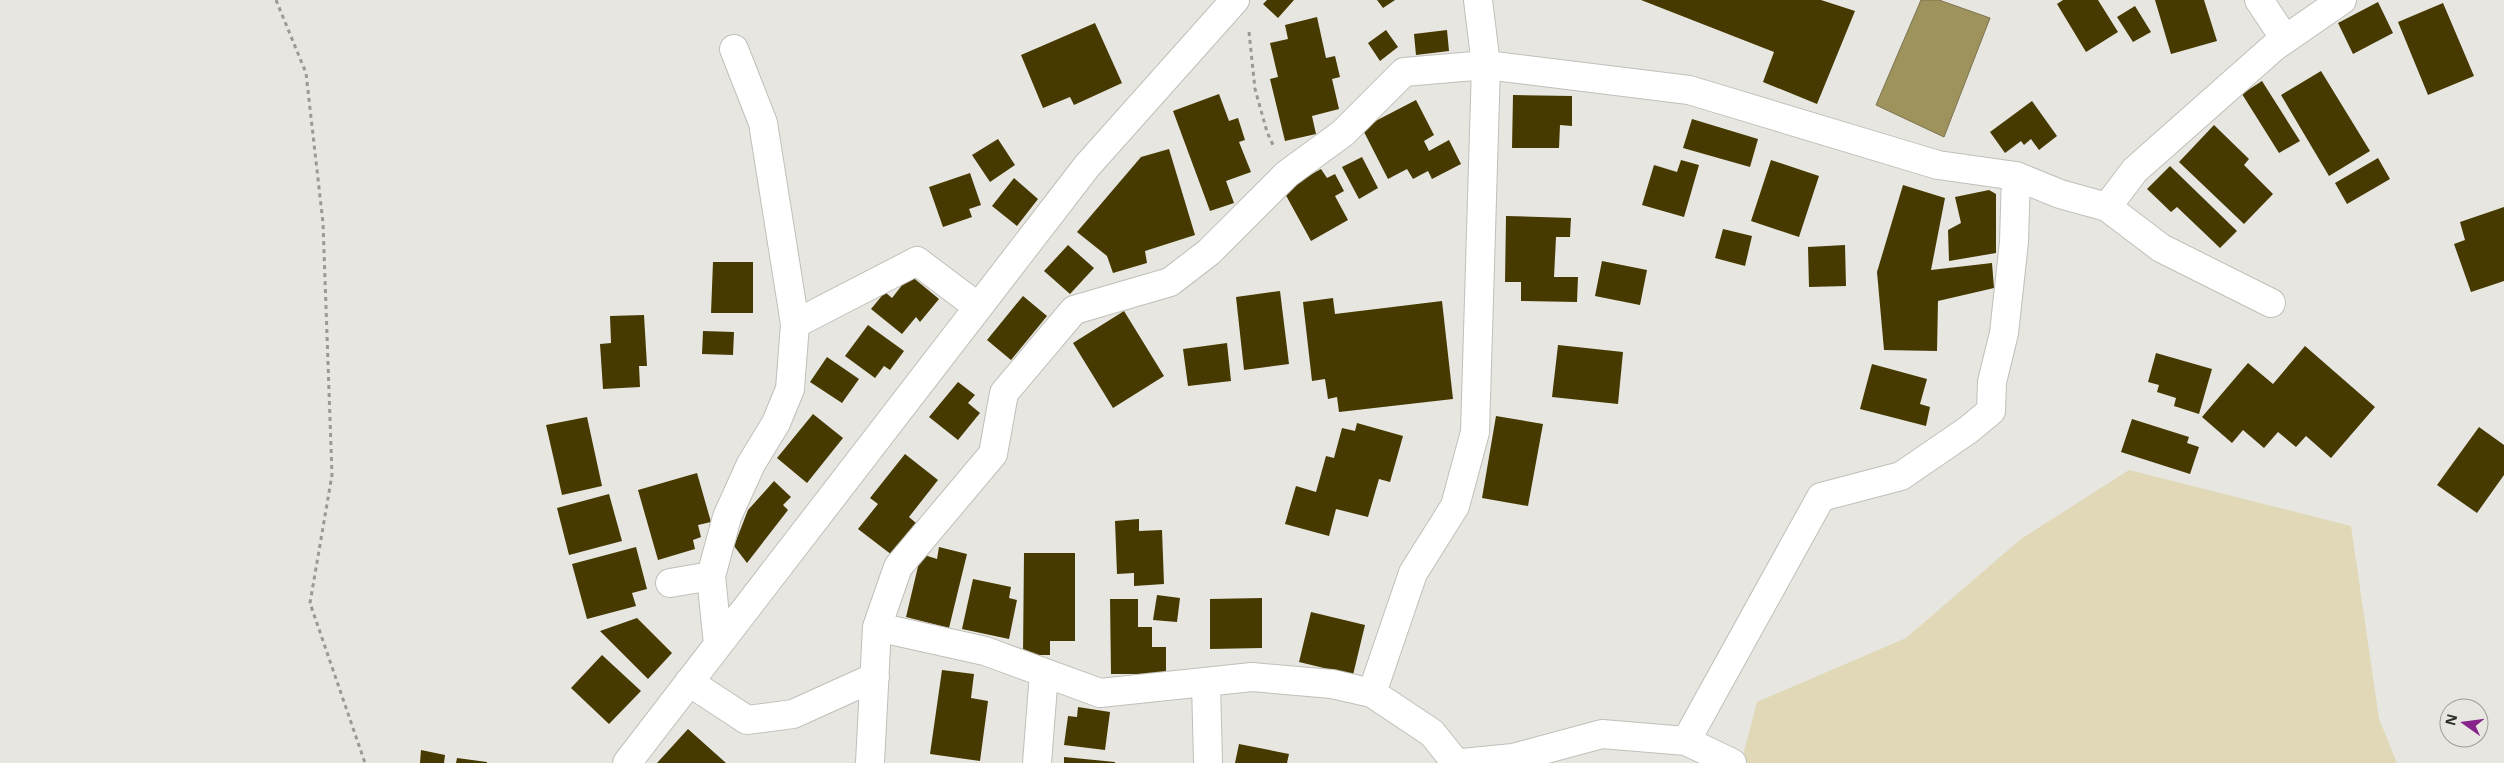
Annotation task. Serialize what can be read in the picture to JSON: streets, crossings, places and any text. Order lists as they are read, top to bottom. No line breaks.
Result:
{"north":"left"}
